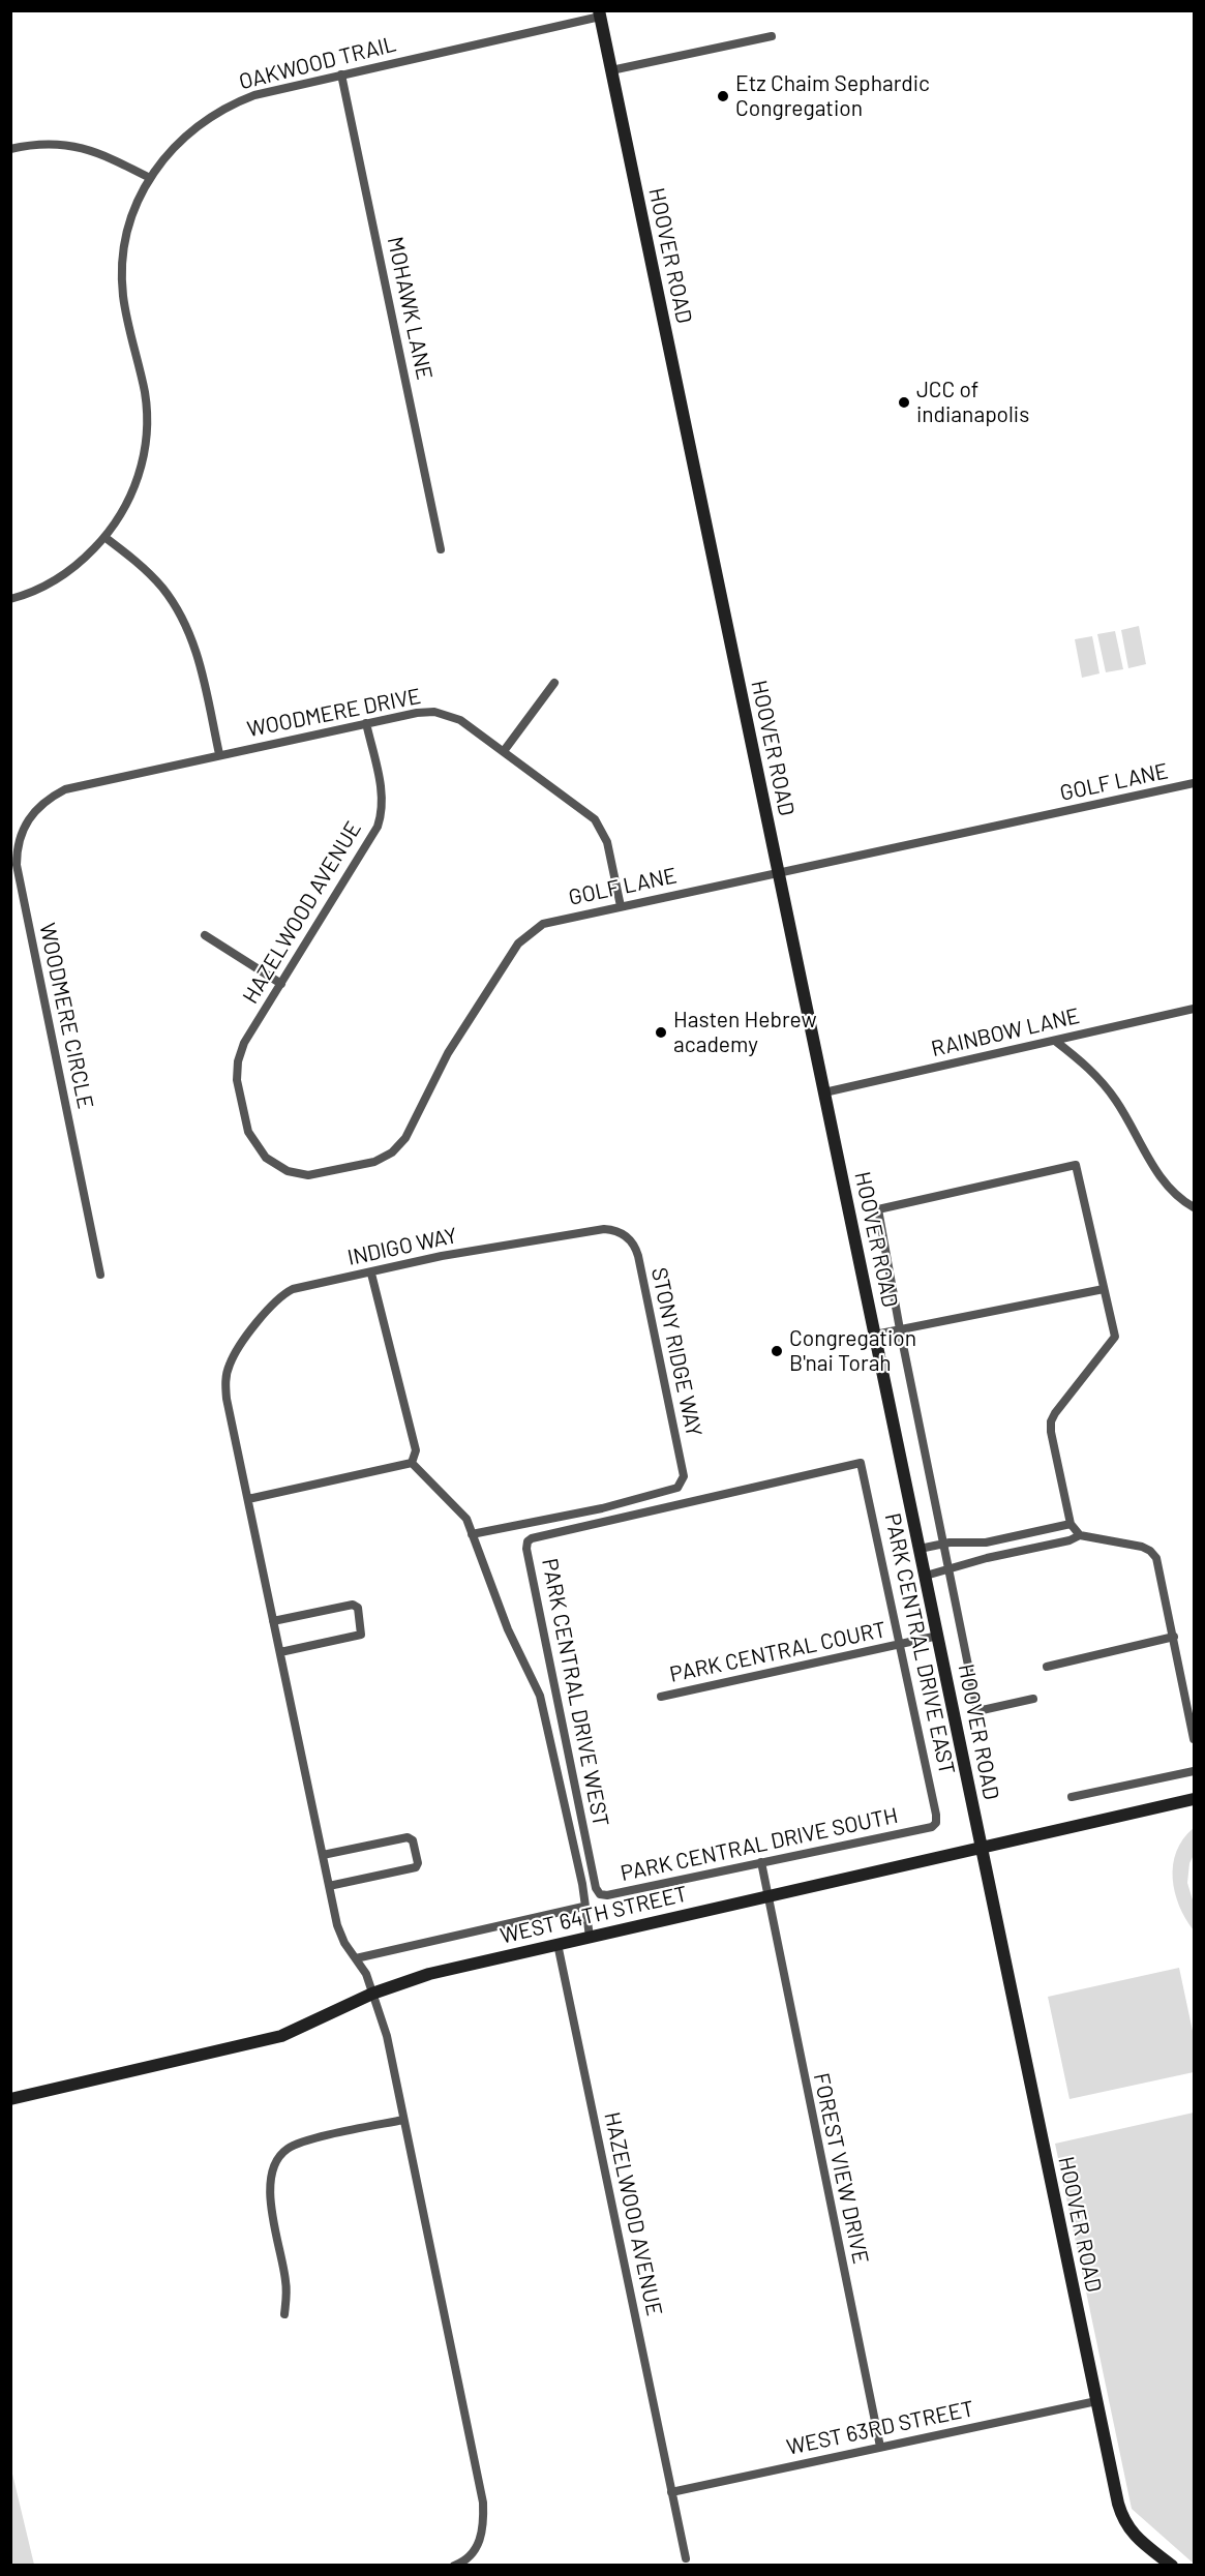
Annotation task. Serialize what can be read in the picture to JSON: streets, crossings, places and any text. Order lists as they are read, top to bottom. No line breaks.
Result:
{"streets":{"street":["OAKWOOD TRAIL","HOOVER ROAD","MOHAWK LANE","WOODMERE DRIVE","GOLF LANE","HAZELWOOD AVENUE","WOODMERE CIRCLE","RAINBOW LANE","INDIGO WAY","STONY RIDGE WAY","PARK CENTRAL DRIVE EAST","PARK CENTRAL COURT","PARK CENTRAL DRIVE WEST","PARK CENTRAL DRIVE SOUTH","WEST 64TH STREET","FOREST VIEW DRIVE","WEST 63RD STREET"]},"crossings":[["OAKWOOD TRAIL","HOOVER ROAD"],["OAKWOOD TRAIL","MOHAWK LANE"],["HOOVER ROAD","GOLF LANE"],["HOOVER ROAD","RAINBOW LANE"],["HOOVER ROAD","PARK CENTRAL COURT"],["HOOVER ROAD","WEST 64TH STREET"],["HOOVER ROAD","WEST 63RD STREET"],["WOODMERE DRIVE","GOLF LANE"],["WOODMERE DRIVE","HAZELWOOD AVENUE"],["WOODMERE DRIVE","WOODMERE CIRCLE"],["GOLF LANE","HAZELWOOD AVENUE"],["HAZELWOOD AVENUE","WEST 64TH STREET"],["HAZELWOOD AVENUE","WEST 63RD STREET"],["INDIGO WAY","STONY RIDGE WAY"],["PARK CENTRAL DRIVE EAST","PARK CENTRAL COURT"],["PARK CENTRAL DRIVE EAST","PARK CENTRAL DRIVE WEST"],["PARK CENTRAL DRIVE EAST","PARK CENTRAL DRIVE SOUTH"],["PARK CENTRAL DRIVE WEST","PARK CENTRAL DRIVE SOUTH"],["PARK CENTRAL DRIVE SOUTH","FOREST VIEW DRIVE"],["WEST 64TH STREET","FOREST VIEW DRIVE"],["FOREST VIEW DRIVE","WEST 63RD STREET"]],"places":["Etz Chaim Sephardic Congregation","JCC of indianapolis","Hasten Hebrew academy","Congregation B'nai Torah"]}
